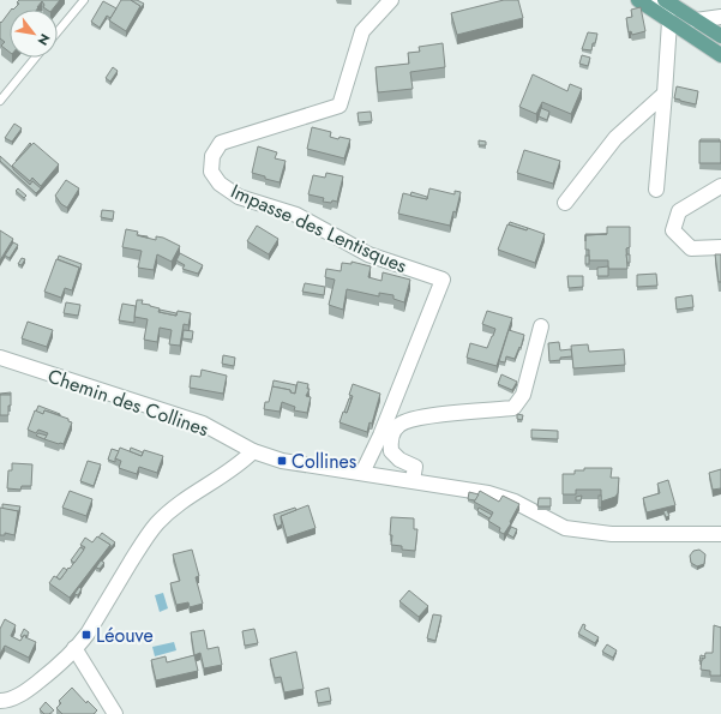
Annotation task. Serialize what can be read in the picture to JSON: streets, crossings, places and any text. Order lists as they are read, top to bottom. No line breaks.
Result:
{"streets":{"street":["Impasse des Lentisques","Chemin des Collines"]},"crossings":[["Impasse des Lentisques","Chemin des Collines"]],"places":{"transit":["Collines","Léouve"]},"north":"bottom right"}
